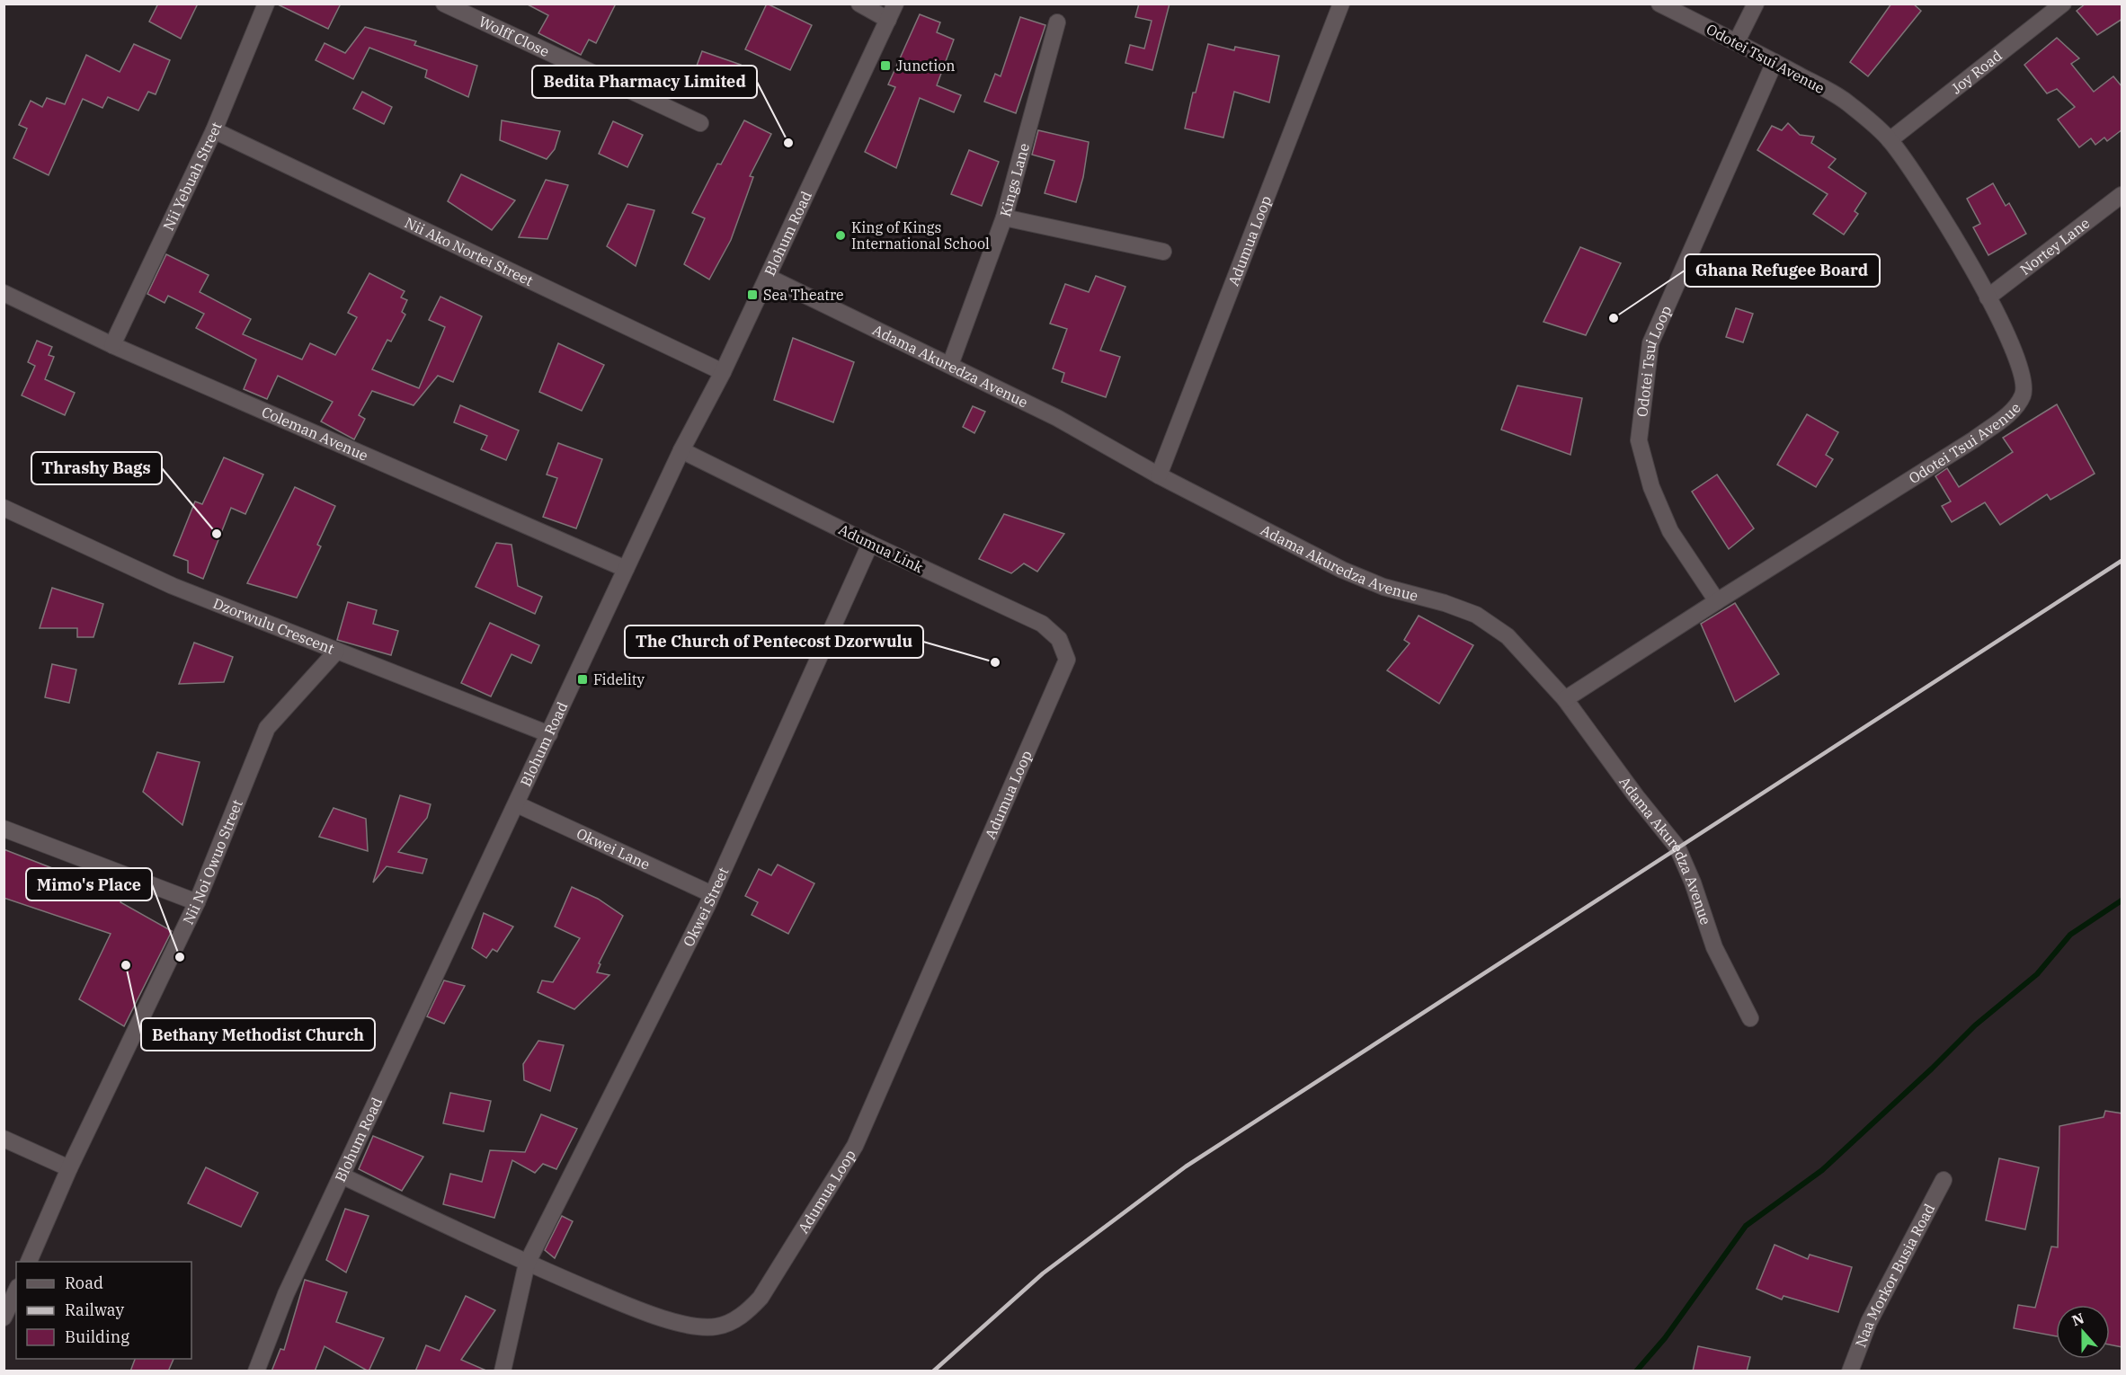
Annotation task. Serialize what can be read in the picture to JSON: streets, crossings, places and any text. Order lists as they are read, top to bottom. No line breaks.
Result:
{"streets":{"street":["Wolff Close","Odotei Tsui Avenue","Joy Road","Nii Yebuah Street","Kings Lane","Blohum Road","Adumua Loop","Nortey Lane","Nii Ako Nortei Street","Odotei Tsui Loop","Adama Akuredza Avenue","Coleman Avenue","Adumua Link","Dzorwulu Crescent","Okwei Lane","Nii Noi Owuo Street","Okwei Street","Naa Morkor Busia Road"]},"crossings":[["Odotei Tsui Avenue","Joy Road"],["Odotei Tsui Avenue","Nortey Lane"],["Odotei Tsui Avenue","Odotei Tsui Loop"],["Odotei Tsui Avenue","Adama Akuredza Avenue"],["Nii Yebuah Street","Nii Ako Nortei Street"],["Nii Yebuah Street","Coleman Avenue"],["Kings Lane","Adama Akuredza Avenue"],["Blohum Road","Adumua Loop"],["Blohum Road","Nii Ako Nortei Street"],["Blohum Road","Adama Akuredza Avenue"],["Blohum Road","Coleman Avenue"],["Blohum Road","Adumua Link"],["Blohum Road","Dzorwulu Crescent"],["Blohum Road","Okwei Lane"],["Adumua Loop","Adama Akuredza Avenue"],["Adumua Loop","Adumua Link"],["Adumua Loop","Okwei Street"],["Adumua Link","Okwei Street"],["Dzorwulu Crescent","Nii Noi Owuo Street"],["Okwei Lane","Okwei Street"]],"places":{"transit":["Junction","Sea Theatre","Fidelity"],"other":["Bedita Pharmacy Limited","King of Kings International School","Ghana Refugee Board","Thrashy Bags","The Church of Pentecost Dzorwulu","Mimo's Place","Bethany Methodist Church"]},"legend":["Road","Railway","Building"],"north":"top"}
